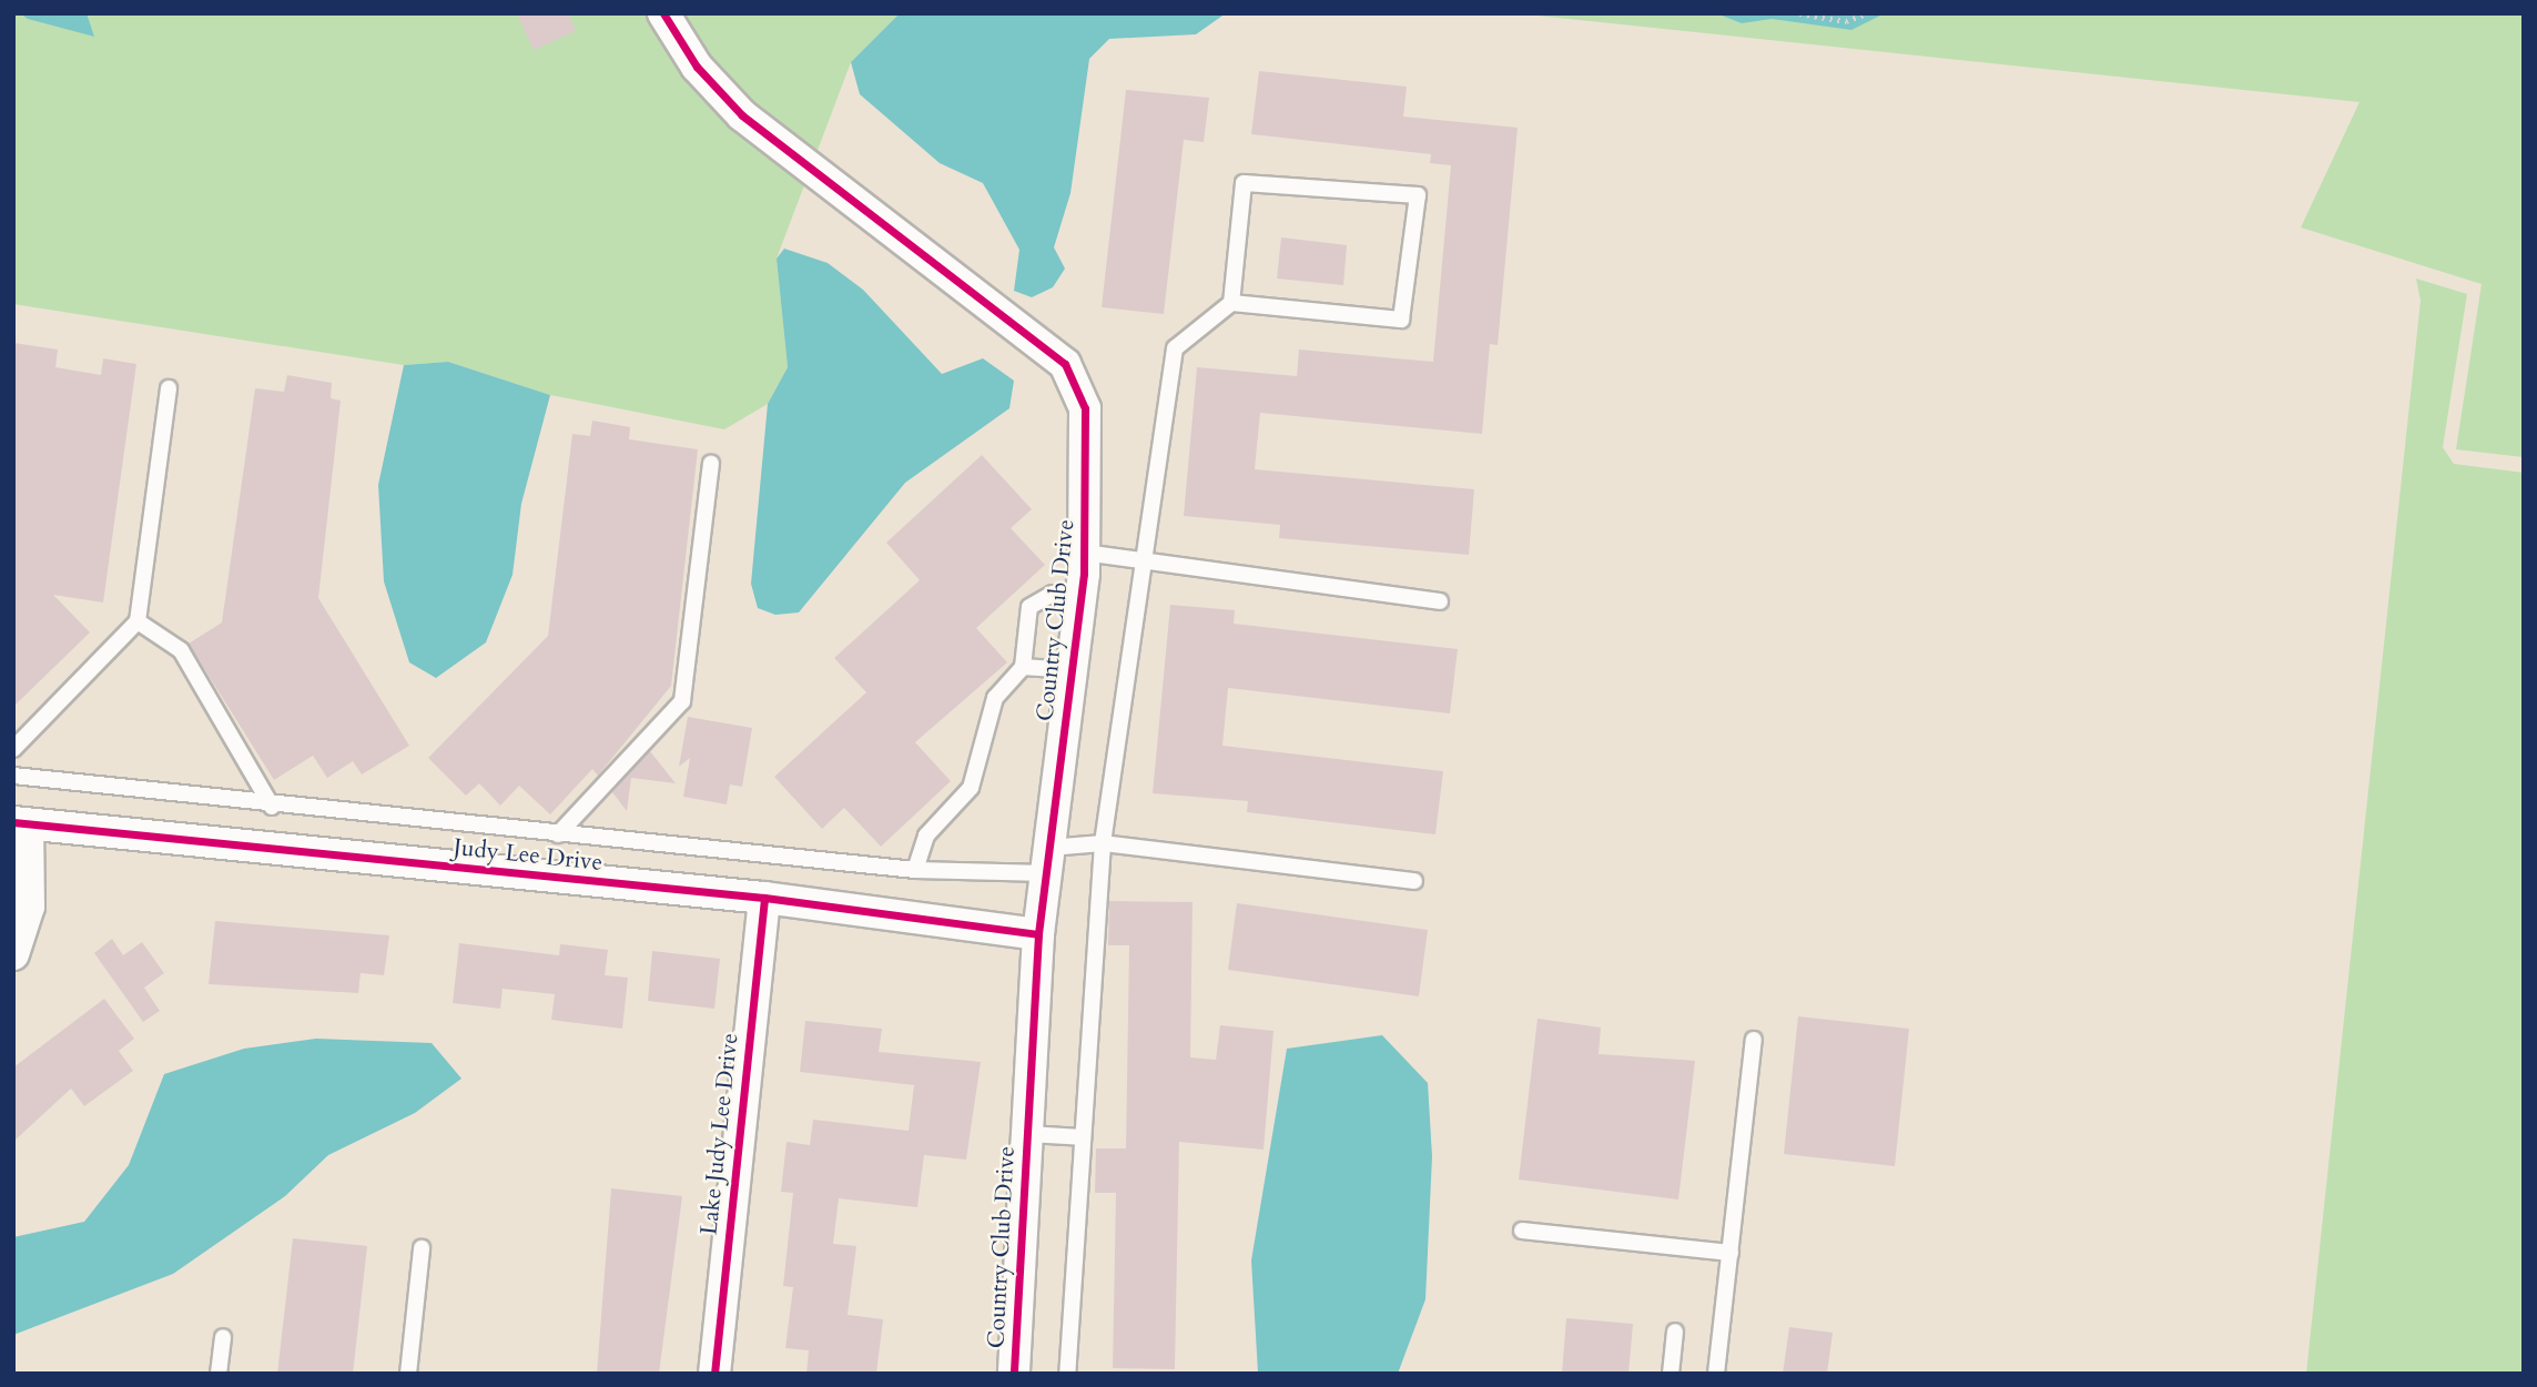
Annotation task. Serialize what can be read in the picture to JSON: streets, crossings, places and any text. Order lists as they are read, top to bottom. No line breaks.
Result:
{"streets":{"street":["Country Club Drive","Judy Lee Drive","Lake Judy Lee Drive"]},"crossings":[["Country Club Drive","Judy Lee Drive"],["Judy Lee Drive","Lake Judy Lee Drive"]]}
